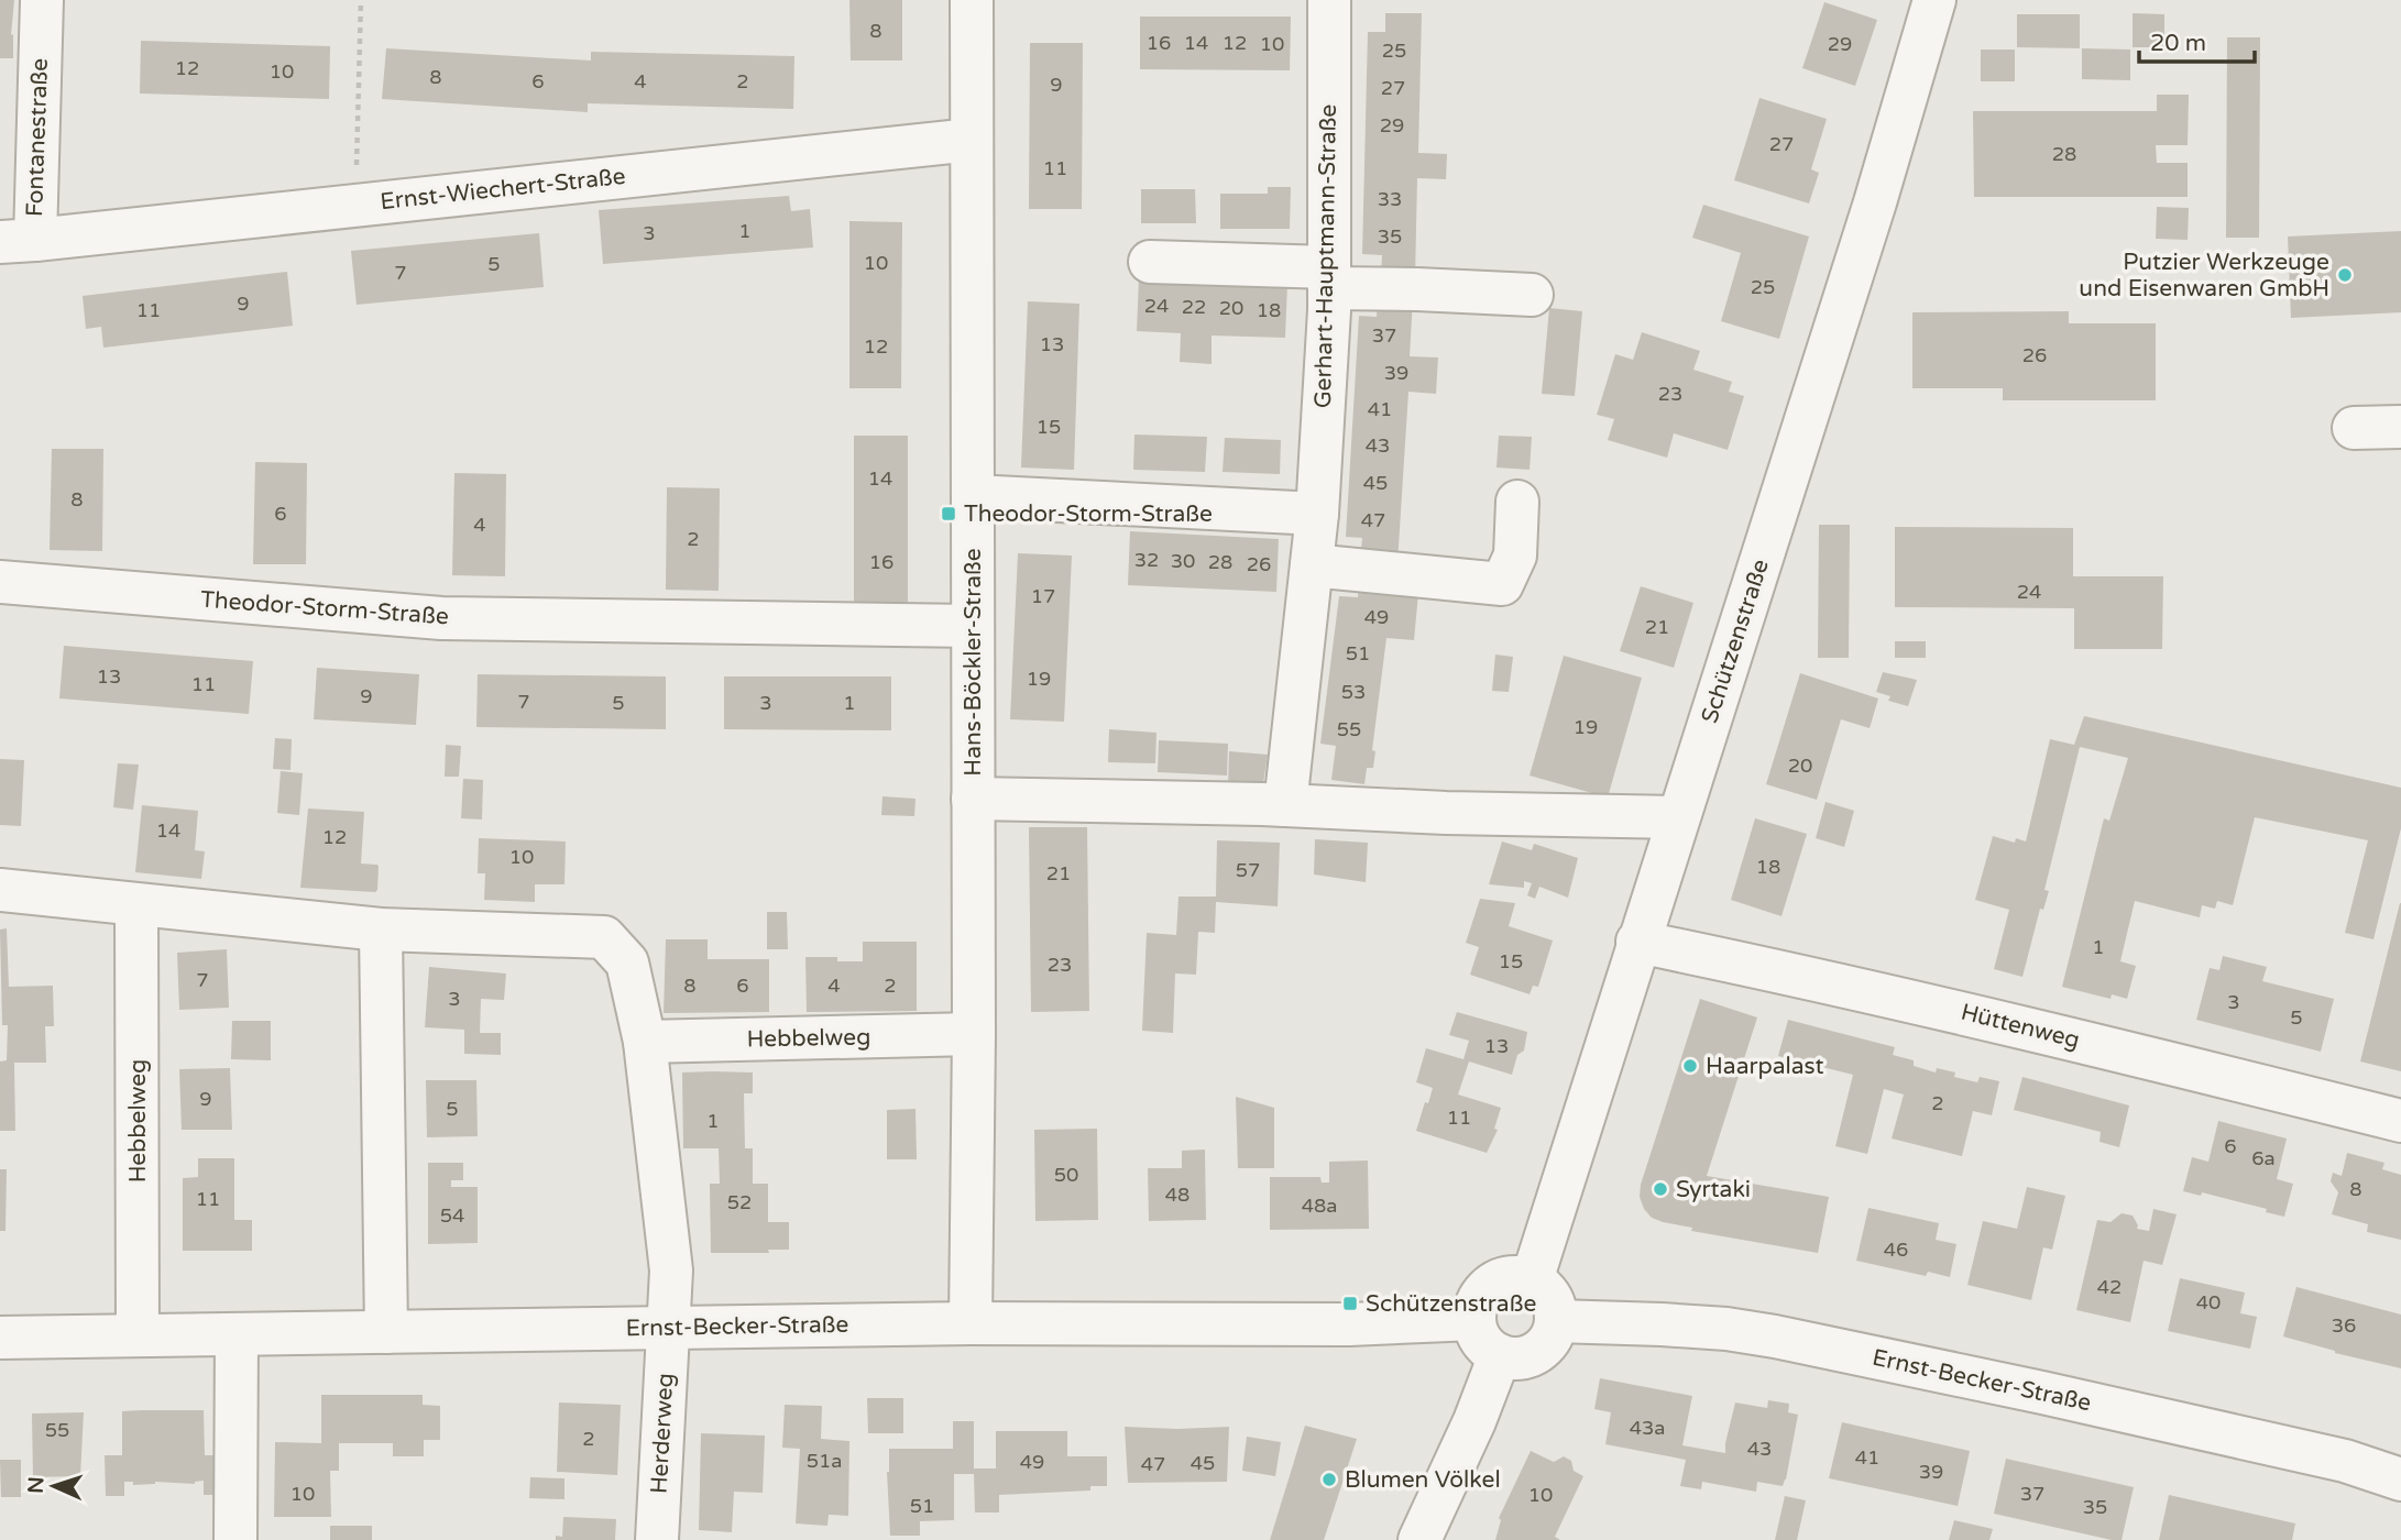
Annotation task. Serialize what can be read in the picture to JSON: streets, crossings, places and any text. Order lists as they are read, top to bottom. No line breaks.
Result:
{"streets":{"street":["Fontanestraße","Ernst-Wiechert-Straße","Gerhart-Hauptmann-Straße","Theodor-Storm-Straße","Schützenstraße","Hans-Böckler-Straße","Hüttenweg","Hebbelweg","Ernst-Becker-Straße","Herderweg"]},"crossings":[["Fontanestraße","Ernst-Wiechert-Straße"],["Ernst-Wiechert-Straße","Hans-Böckler-Straße"],["Theodor-Storm-Straße","Hans-Böckler-Straße"],["Schützenstraße","Hüttenweg"],["Schützenstraße","Ernst-Becker-Straße"],["Hans-Böckler-Straße","Hebbelweg"],["Hans-Böckler-Straße","Ernst-Becker-Straße"],["Hebbelweg","Ernst-Becker-Straße"],["Ernst-Becker-Straße","Herderweg"]],"places":{"other":["Putzier Werkzeuge und Eisenwaren GmbH","Haarpalast","Syrtaki","Blumen Völkel"],"transit":["Theodor-Storm-Straße","Schützenstraße"]},"house_numbers":["8","16","14","12","10","29","25","12","10","8","6","4","2","9","27","29","27","28","11","33","1","3","35","10","5","7","25","9","24","22","20","11","18","37","13","12","26","39","23","41","15","43","14","45","8","6","47","4","2","32","30","16","28","26","24","17","49","21","51","13","19","11","53","9","7","5","3","1","19","55","20","14","12","10","18","57","21","1","15","23","7","8","6","4","2","3","3","5","13","9","2","5","11","1","6","6a","50","8","48","11","52","48a","54","46","42","40","36","43a","55","2","43","41","51a","49","45","47","39","10","37","10","51","35"],"scale_bar":"20 m","north":"left"}
